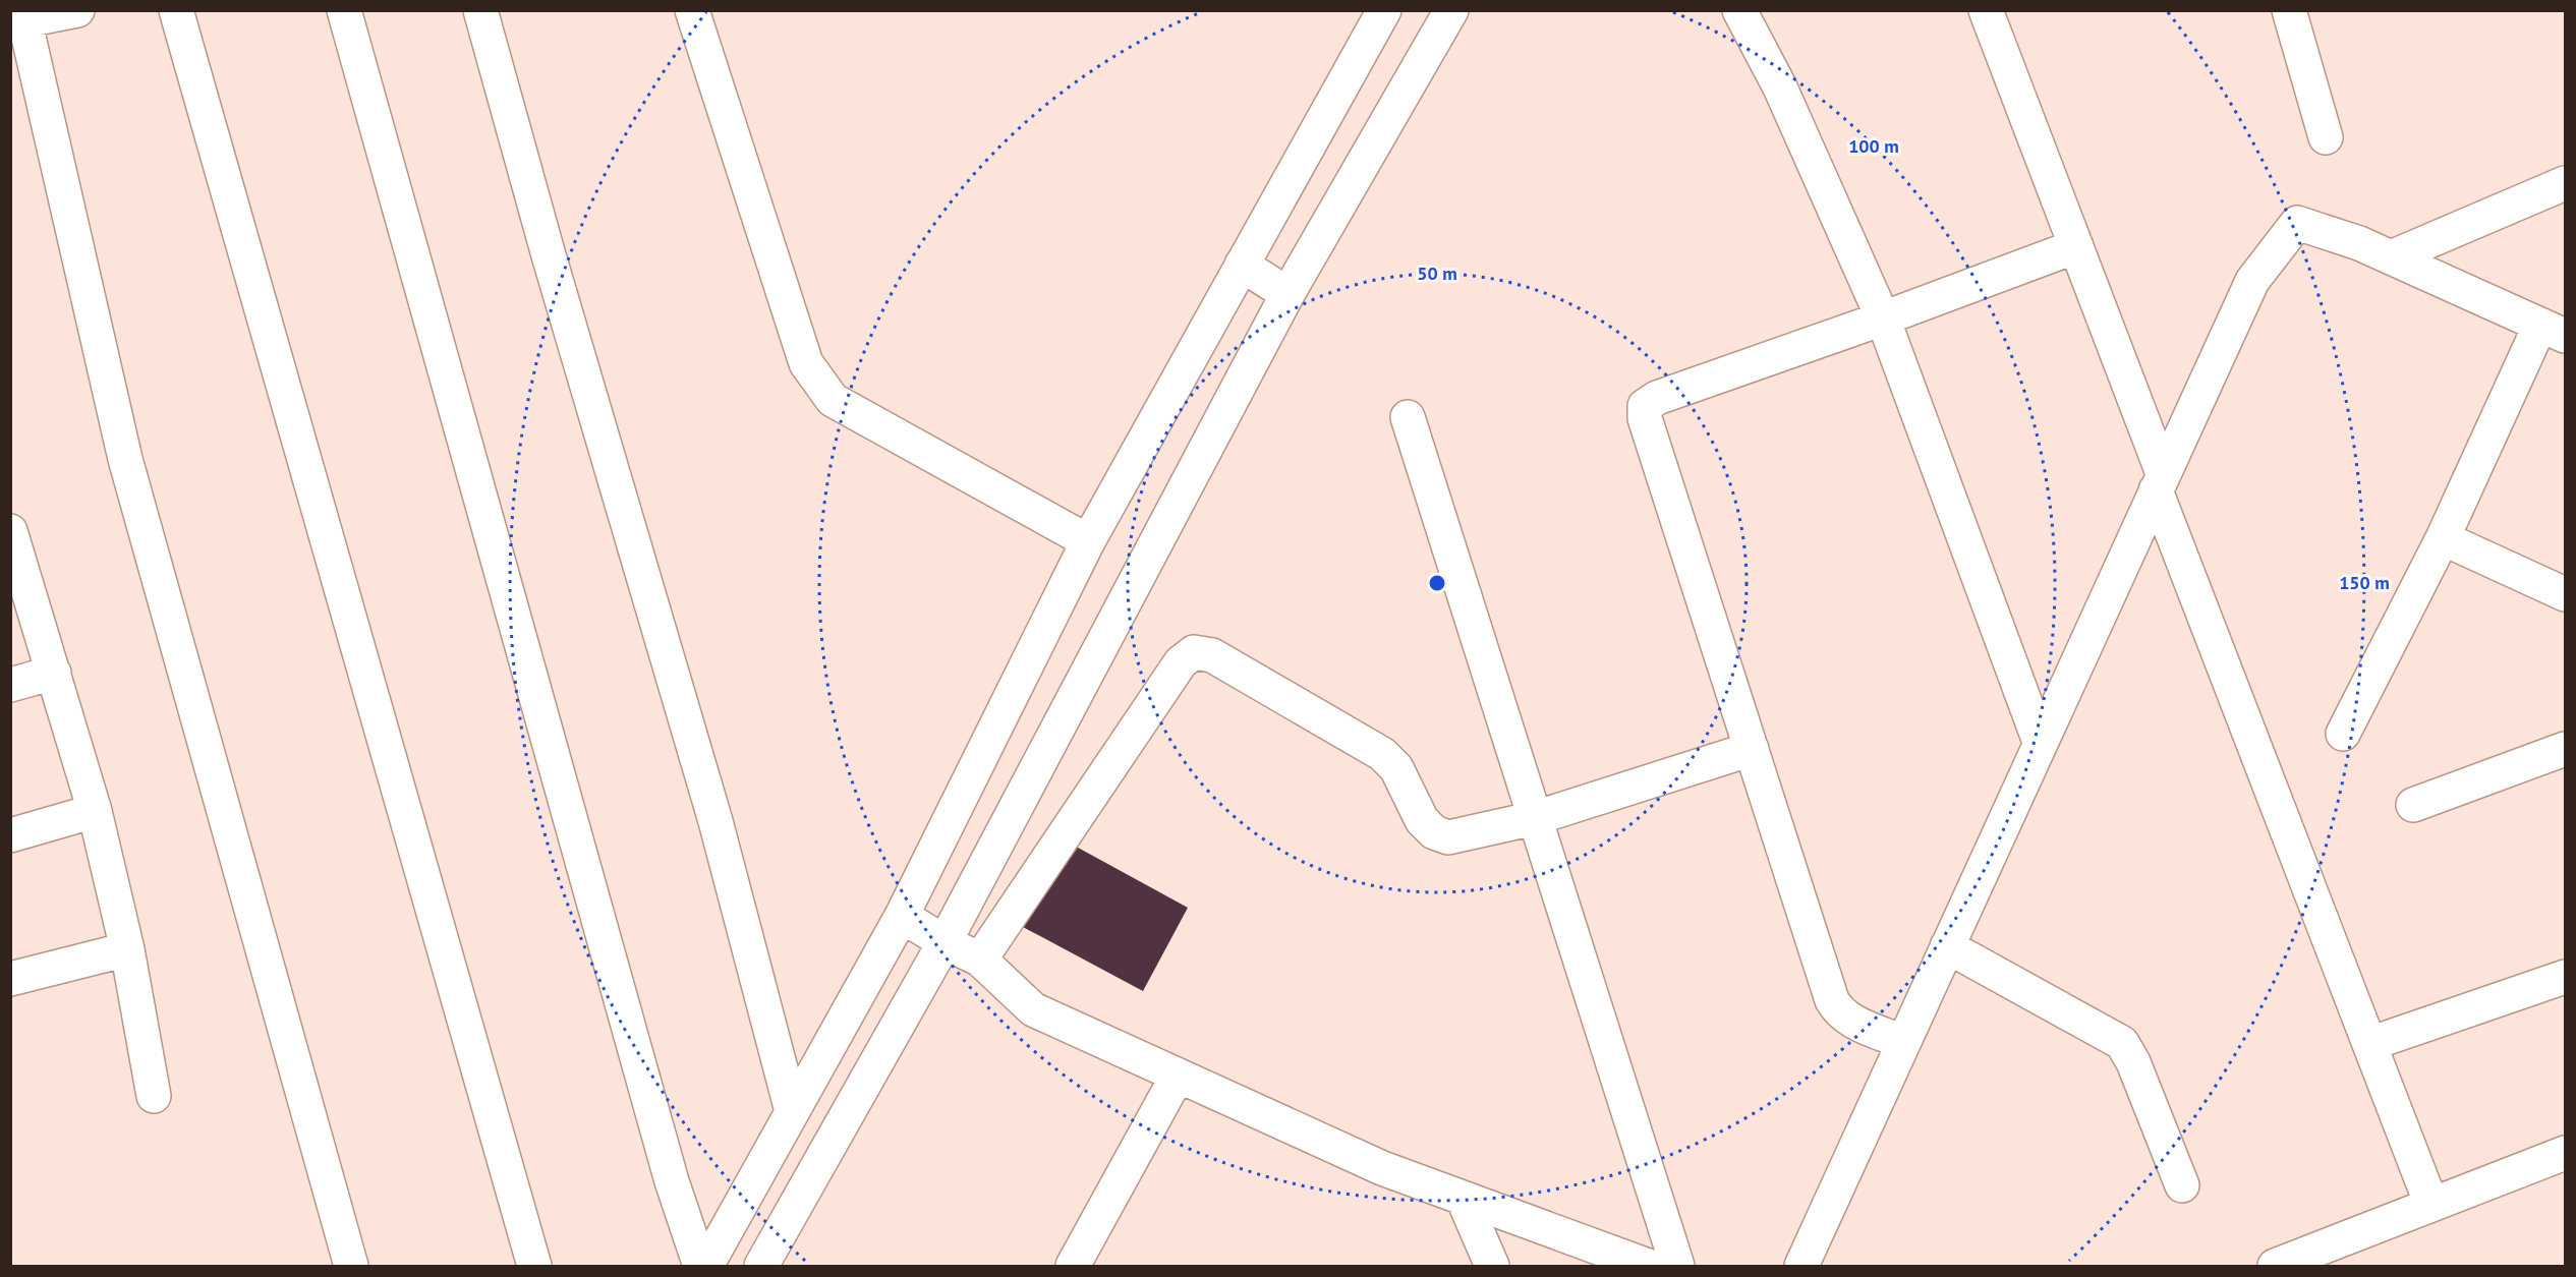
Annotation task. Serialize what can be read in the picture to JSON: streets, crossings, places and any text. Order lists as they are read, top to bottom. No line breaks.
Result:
{"rings":["100 m","50 m","150 m"]}
